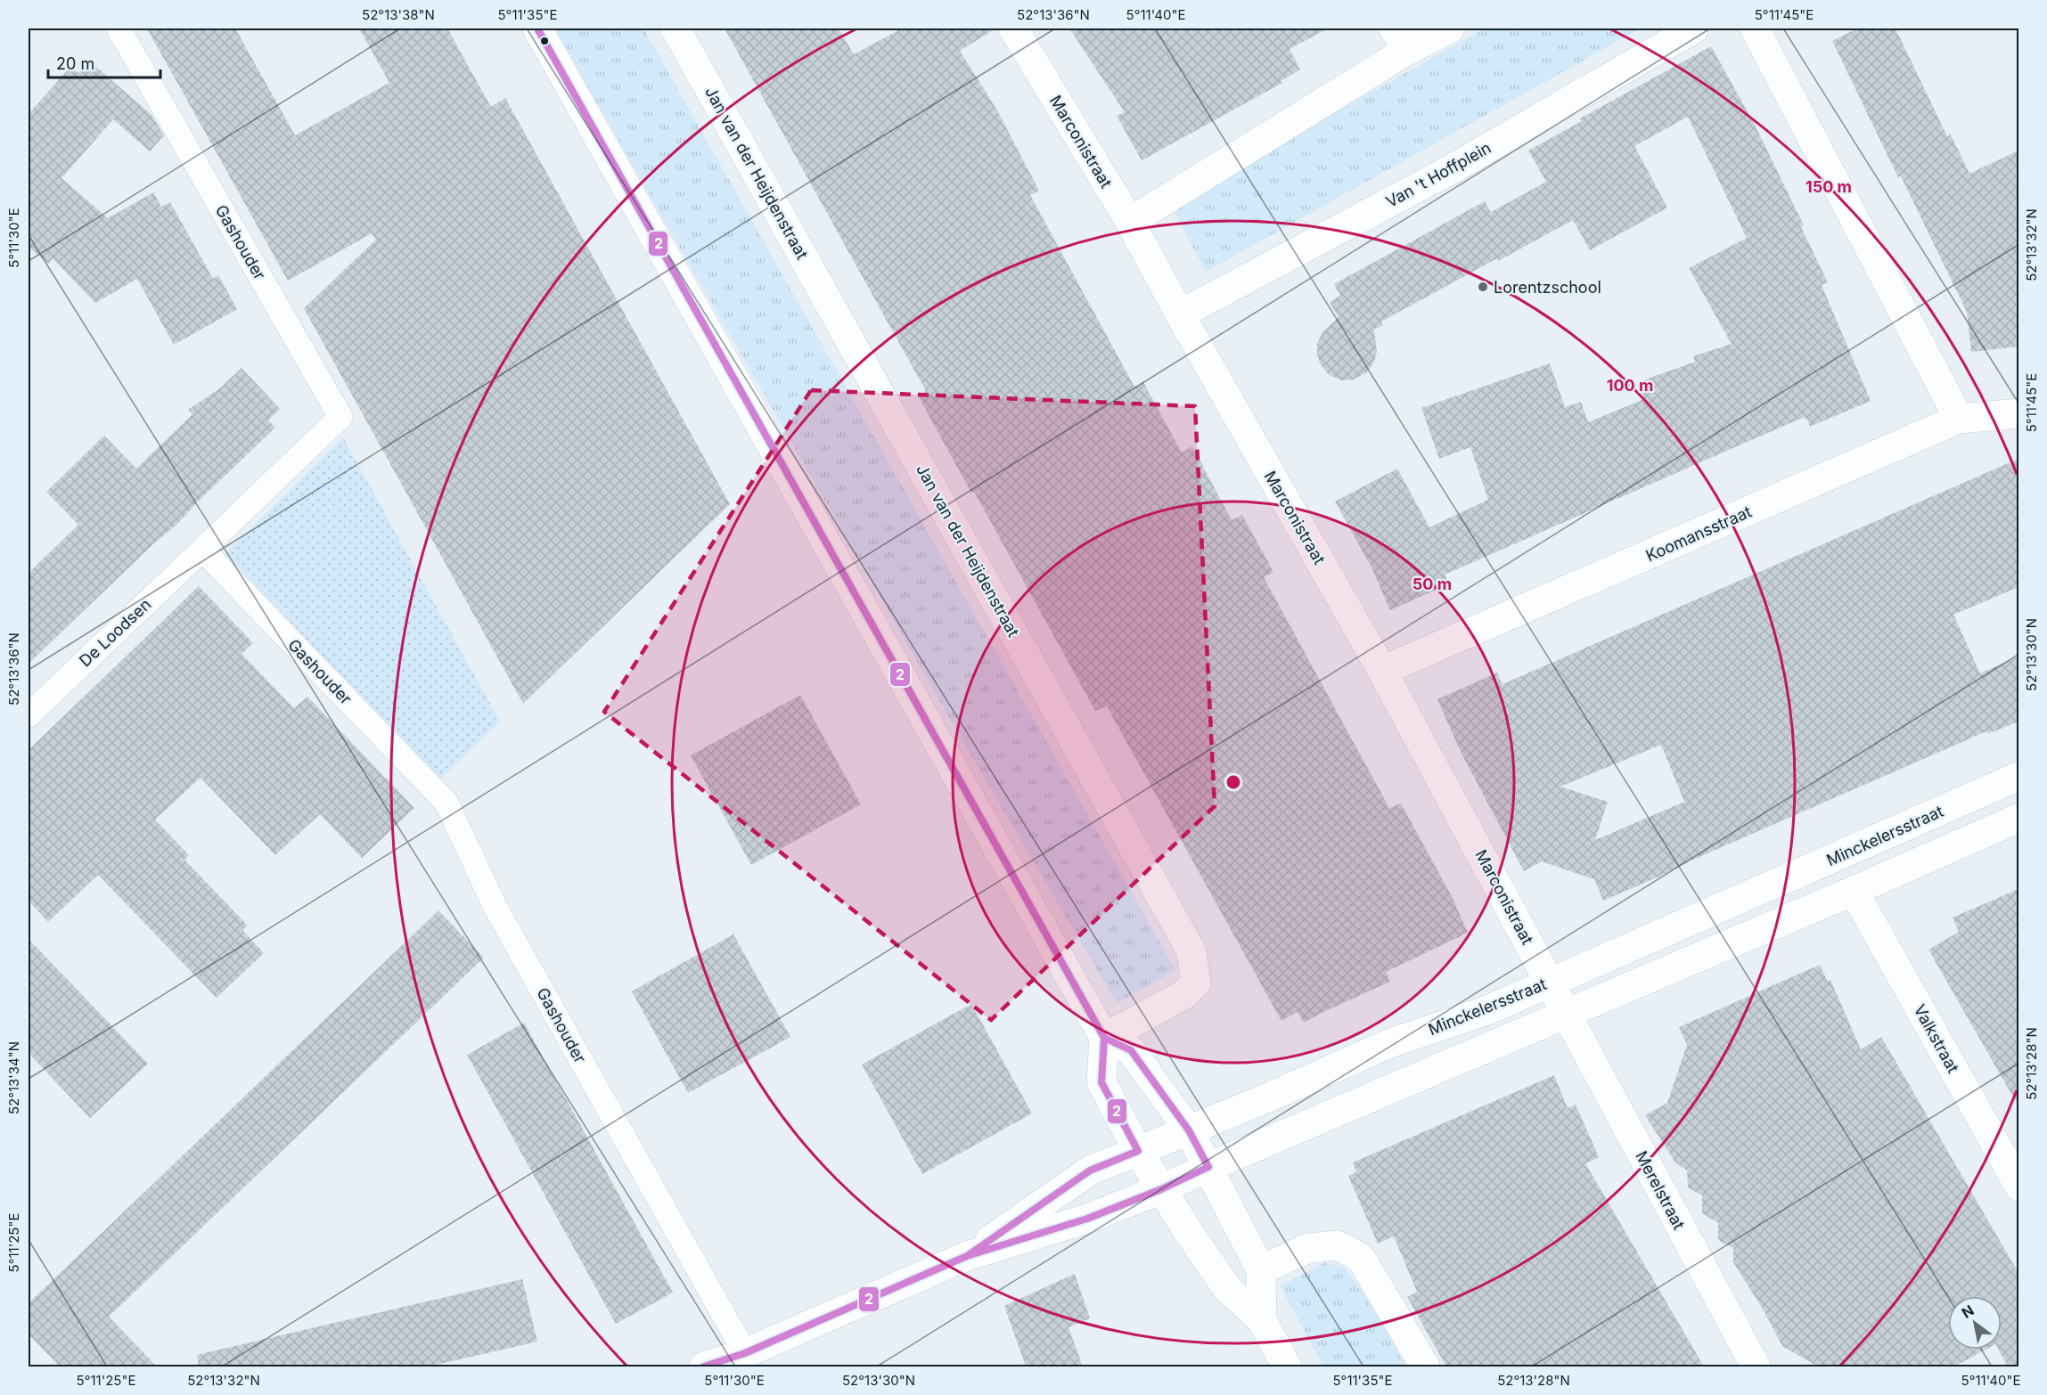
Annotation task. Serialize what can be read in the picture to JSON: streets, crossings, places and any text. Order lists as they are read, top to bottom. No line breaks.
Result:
{"streets":{"street":["Marconistraat","Jan van der Heijdenstraat","Van 't Hoffplein","Gashouder","Koomansstraat","De Loodsen","Minckelersstraat","Valkstraat","Merelstraat"]},"crossings":[["Marconistraat","Van 't Hoffplein"],["Marconistraat","Koomansstraat"],["Marconistraat","Minckelersstraat"],["Marconistraat","Merelstraat"],["Gashouder","De Loodsen"],["Gashouder","Minckelersstraat"],["Minckelersstraat","Valkstraat"],["Minckelersstraat","Merelstraat"]],"places":["Lorentzschool"],"lines":["transit line 2"],"scale_bar":"20 m","north":"top left","coordinates":["52°13'38\"N","5°11'35\"E","52°13'36\"N","5°11'40\"E","5°11'45\"E","5°11'30\"E","52°13'32\"N","52°13'30\"N","52°13'28\"N","52°13'34\"N","5°11'25\"E"],"rings":["150 m","100 m","50 m"]}
